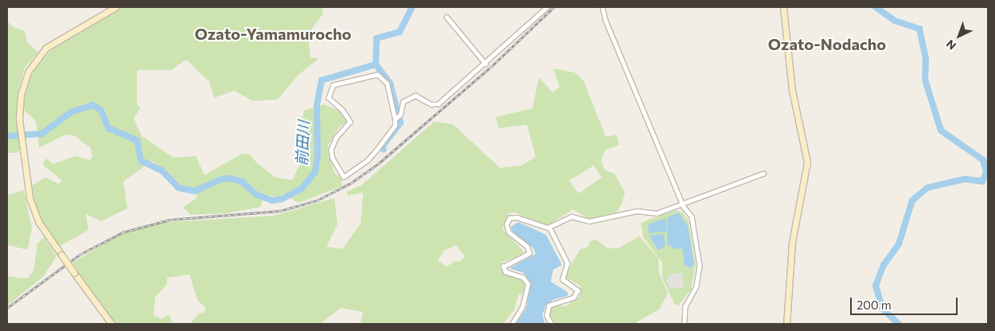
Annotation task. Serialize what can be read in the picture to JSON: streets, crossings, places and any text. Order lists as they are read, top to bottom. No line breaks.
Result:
{"districts":["Ozato-Yamamurocho","Ozato-Nodacho"],"water":["前田川"],"scale_bar":"200 m","north":"bottom left"}
